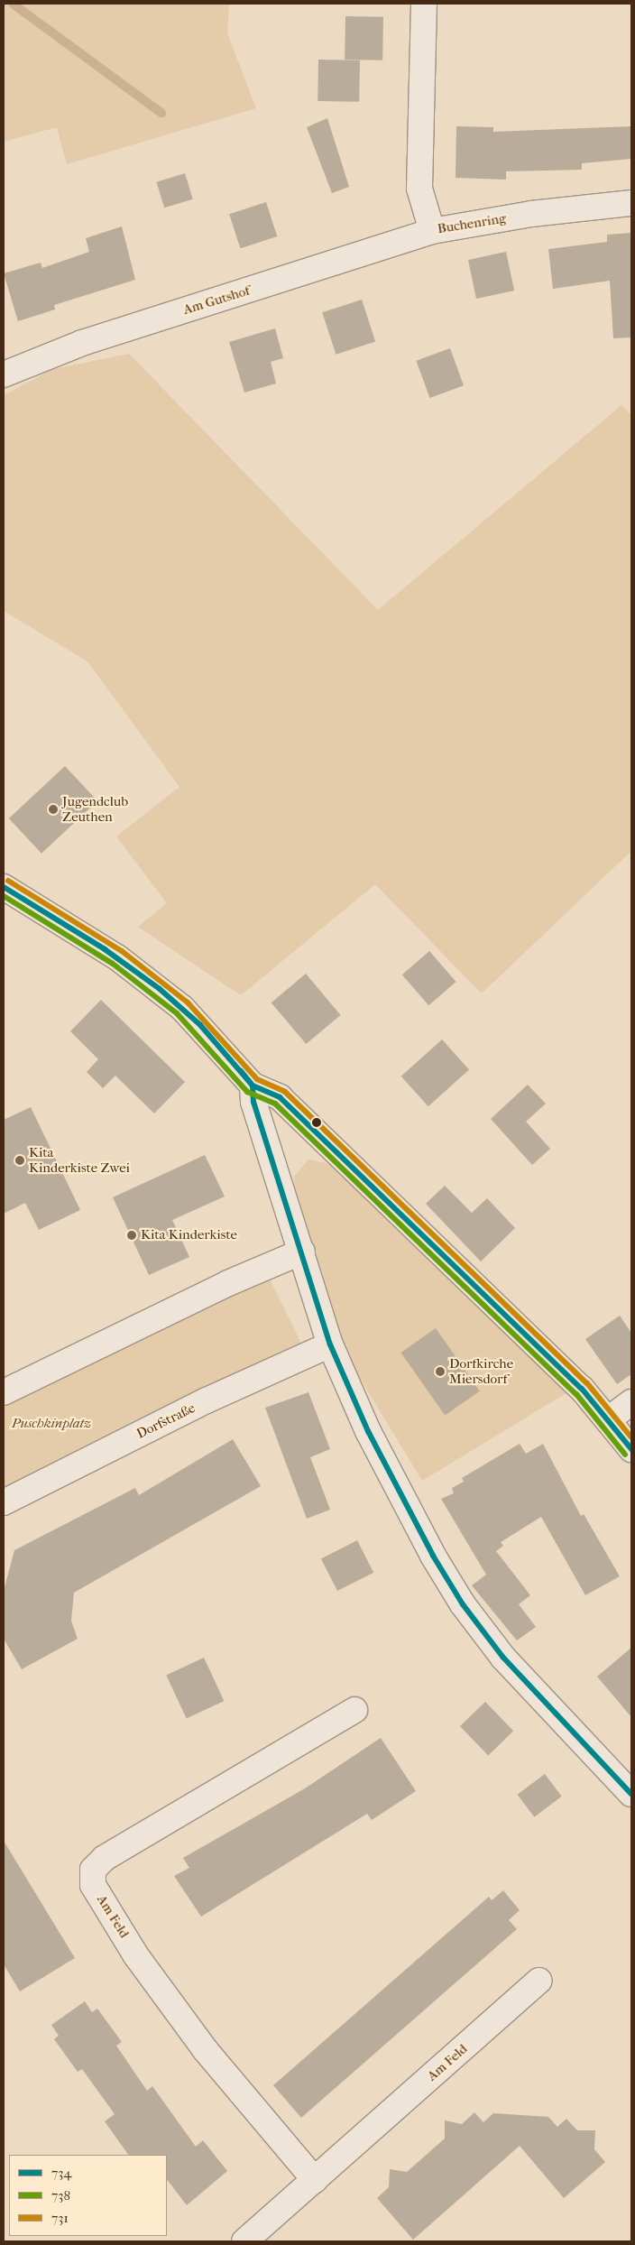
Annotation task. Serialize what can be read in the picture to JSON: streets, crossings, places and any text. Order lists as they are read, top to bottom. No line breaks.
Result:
{"streets":{"street":["Buchenring","Am Gutshof","Dorfstraße","Am Feld"]},"crossings":[["Buchenring","Am Gutshof"]],"parks":["Puschkinplatz"],"places":["Jugendclub Zeuthen","Kita Kinderkiste Zwei","Kita Kinderkiste","Dorfkirche Miersdorf"],"lines":["transit line 731","transit line 734","transit line 738"],"legend":["734","738","731"]}
